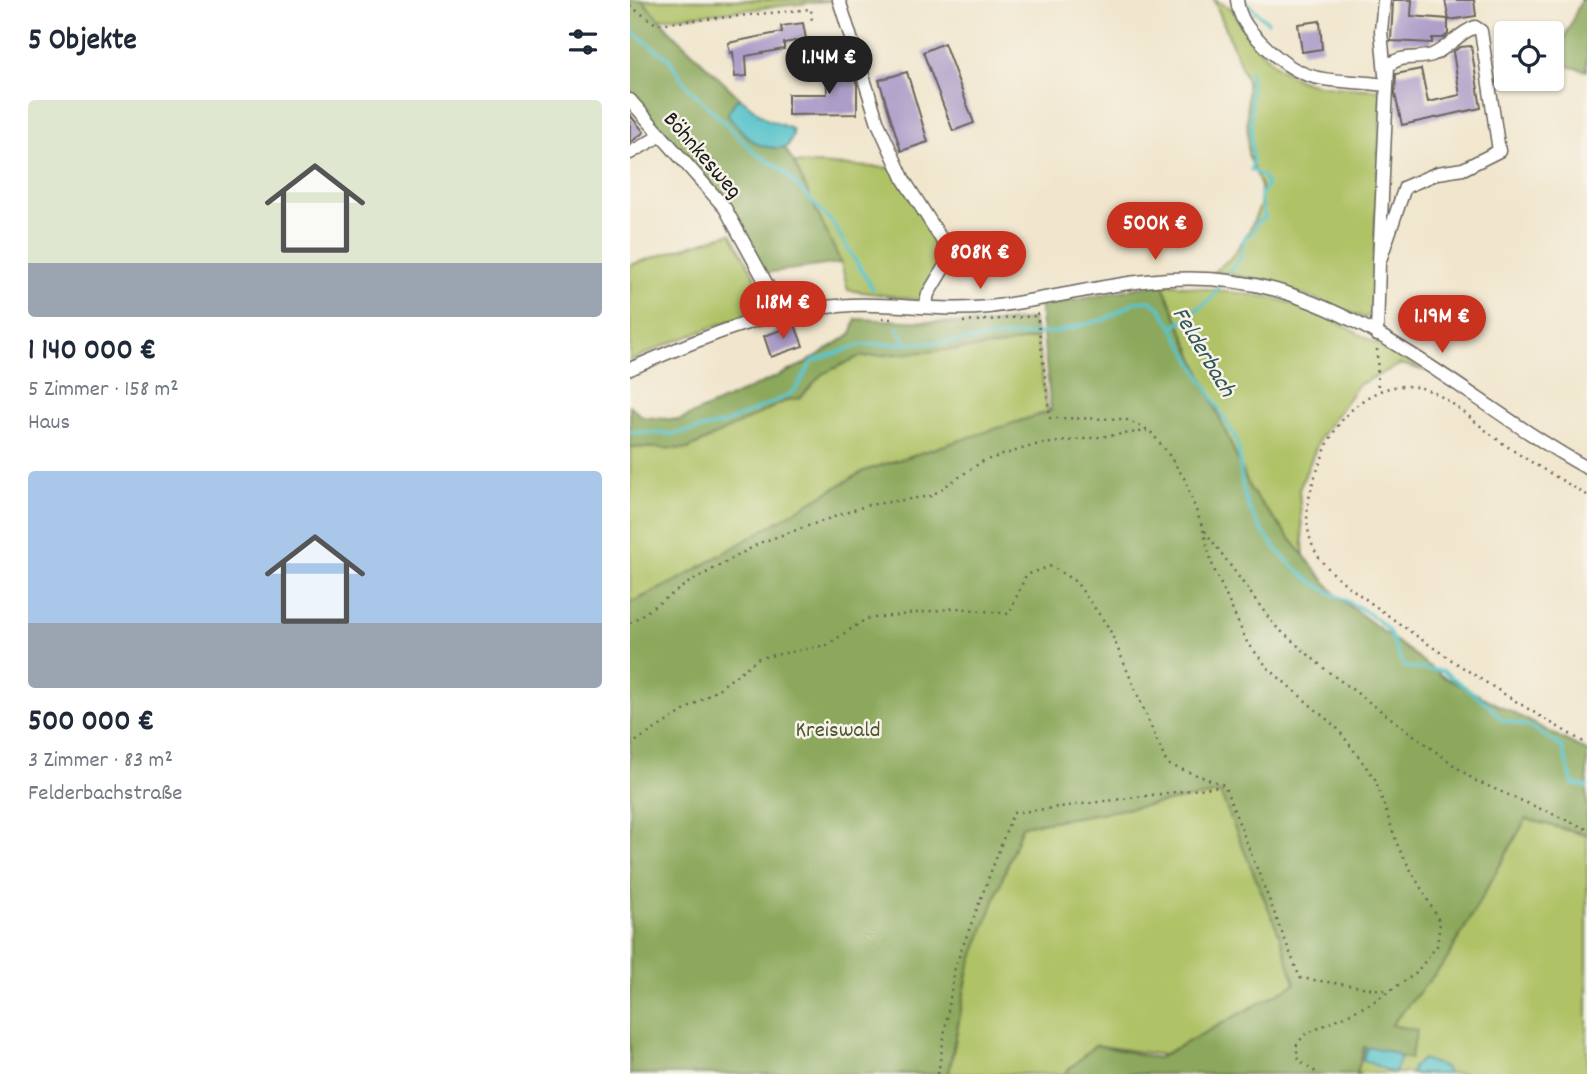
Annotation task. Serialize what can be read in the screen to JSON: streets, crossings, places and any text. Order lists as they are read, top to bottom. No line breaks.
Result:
{"streets":{"street":["Böhnkesweg"]},"water":["Felderbach"],"parks":["Kreiswald"],"page":{"heading":"5 Objekte","price":["1.14M €","500K €","808K €","1.18M €","1.19M €"],"list":[{"name":"1 140 000 €","note":"5 Zimmer · 158 m² · Haus"},{"name":"500 000 €","note":"3 Zimmer · 83 m² · Felderbachstraße"}]}}
